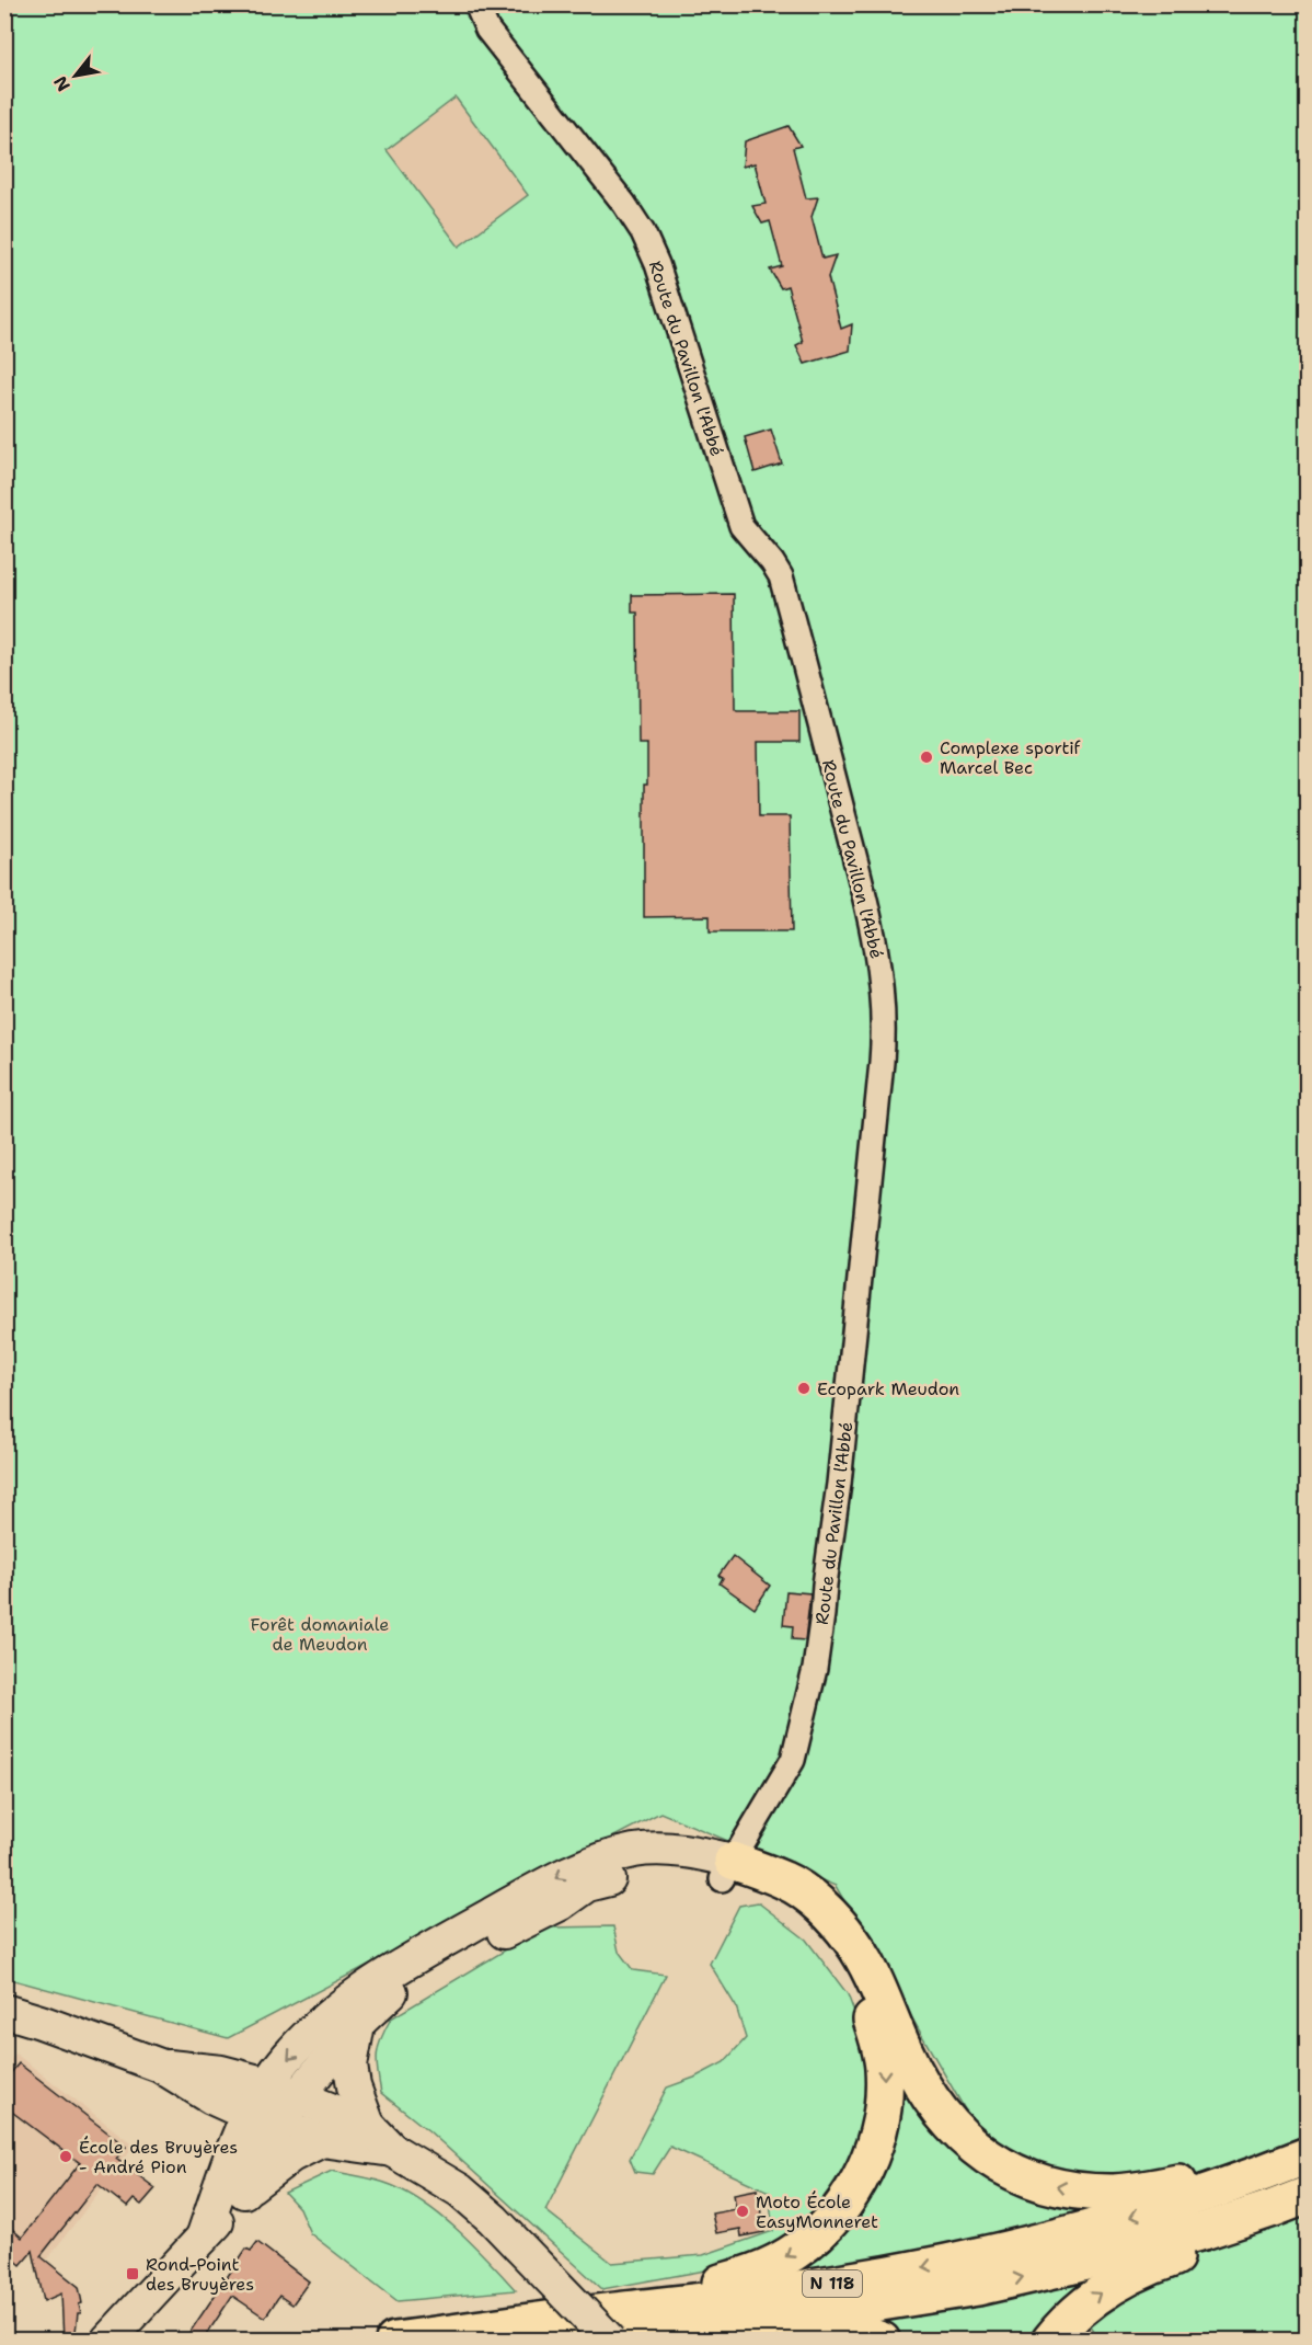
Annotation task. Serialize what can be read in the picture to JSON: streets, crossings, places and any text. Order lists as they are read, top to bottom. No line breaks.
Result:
{"streets":{"highway":["N 118"],"street":["Route du Pavillon l'Abbé"]},"parks":["Forêt domaniale de Meudon"],"places":{"other":["Complexe sportif Marcel Bec","Ecopark Meudon","École des Bruyères - André Pion","Moto École EasyMonneret"],"transit":["Rond-Point des Bruyères"]},"north":"bottom left"}
